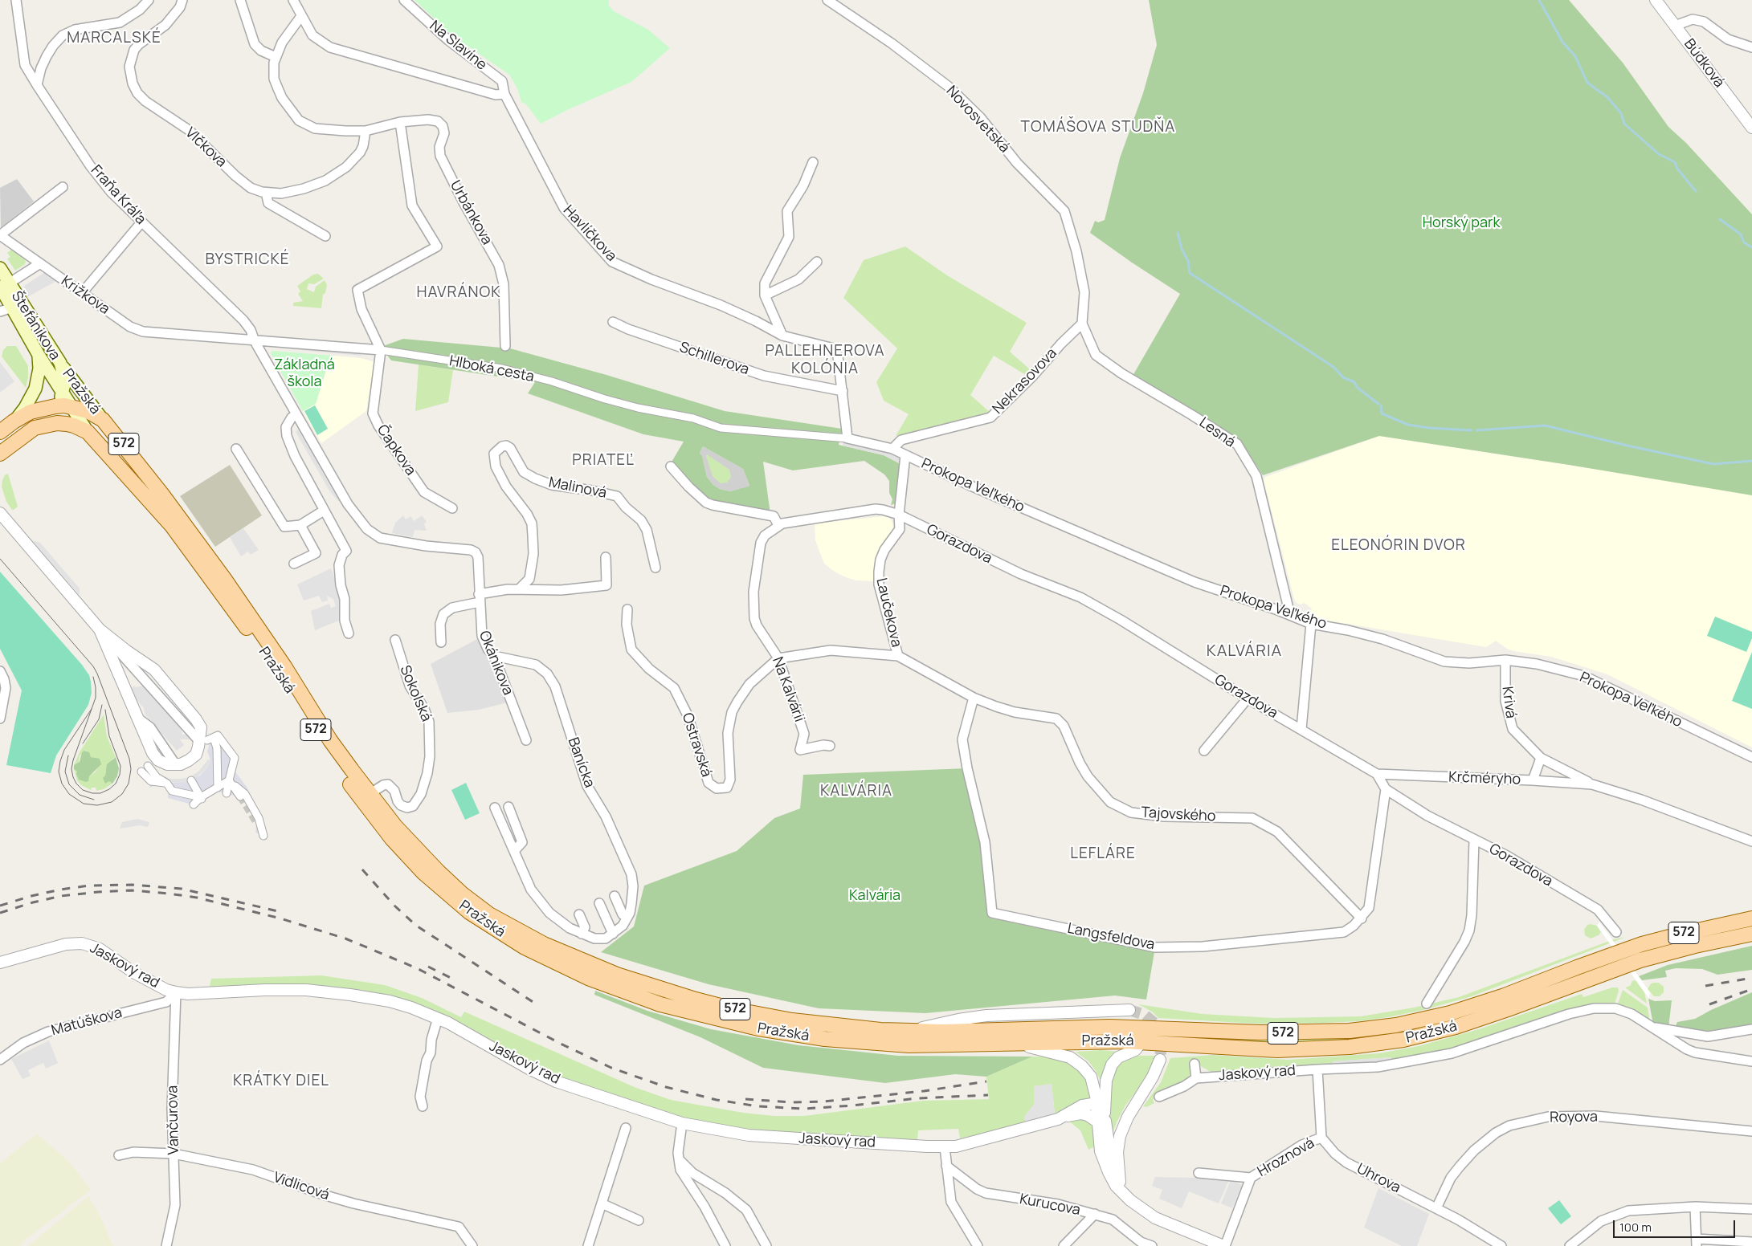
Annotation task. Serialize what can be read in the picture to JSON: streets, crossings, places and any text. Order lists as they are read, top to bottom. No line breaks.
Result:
{"streets":{"main road":["Štefánikova","Pražská","572"],"street":["Na Slavíne","Búdková","Novosvetská","Vlčkova","Fraňa Kráľa","Urbánkova","Havlíčkova","Križkova","Schillerova","Hlboká cesta","Nekrasovova","Lesná","Čapkova","Prokopa Veľkého","Malinová","Gorazdova","Laučekova","Okánikova","Na Kalvárii","Sokolská","Krivá","Ostravská","Banícka","Krčméryho","Tajovského","Langsfeldova","Jaskový rad","Matúškova","Royova","Vančurova","Hroznová","Uhrova","Vidlicová","Kurucova"]},"crossings":[["Na Slavíne","Havlíčkova"],["Novosvetská","Nekrasovova"],["Novosvetská","Lesná"],["Fraňa Kráľa","Hlboká cesta"],["Havlíčkova","Schillerova"],["Havlíčkova","Hlboká cesta"],["Havlíčkova","Prokopa Veľkého"],["Križkova","Hlboká cesta"],["Štefánikova","Pražská"],["Štefánikova","572"],["Hlboká cesta","Čapkova"],["Hlboká cesta","Prokopa Veľkého"],["Nekrasovova","Lesná"],["Nekrasovova","Prokopa Veľkého"],["Pražská","572"],["Pražská","Sokolská"],["Pražská","Jaskový rad"],["Lesná","Prokopa Veľkého"],["Prokopa Veľkého","Laučekova"],["Prokopa Veľkého","Krivá"],["Gorazdova","Laučekova"],["Gorazdova","Na Kalvárii"],["Gorazdova","Krčméryho"],["Gorazdova","Langsfeldova"],["Laučekova","Tajovského"],["Okánikova","Banícka"],["Na Kalvárii","Ostravská"],["Na Kalvárii","Tajovského"],["Krivá","Krčméryho"],["Ostravská","Tajovského"],["Tajovského","Langsfeldova"],["Jaskový rad","Matúškova"],["Jaskový rad","Vančurova"],["Matúškova","Vančurova"],["Royova","Uhrova"],["Vančurova","Vidlicová"],["Hroznová","Uhrova"]],"districts":["MARCALSKÉ","TOMÁŠOVA STUDŇA","BYSTRICKÉ","HAVRÁNOK","PALLEHNEROVA KOLÓNIA","PRIATEĽ","ELEONÓRIN DVOR","KALVÁRIA","KALVÁRIA","LEFLÁRE","KRÁTKY DIEL"],"parks":["Horský park","Základná škola","Kalvária"],"scale_bar":"100 m"}
